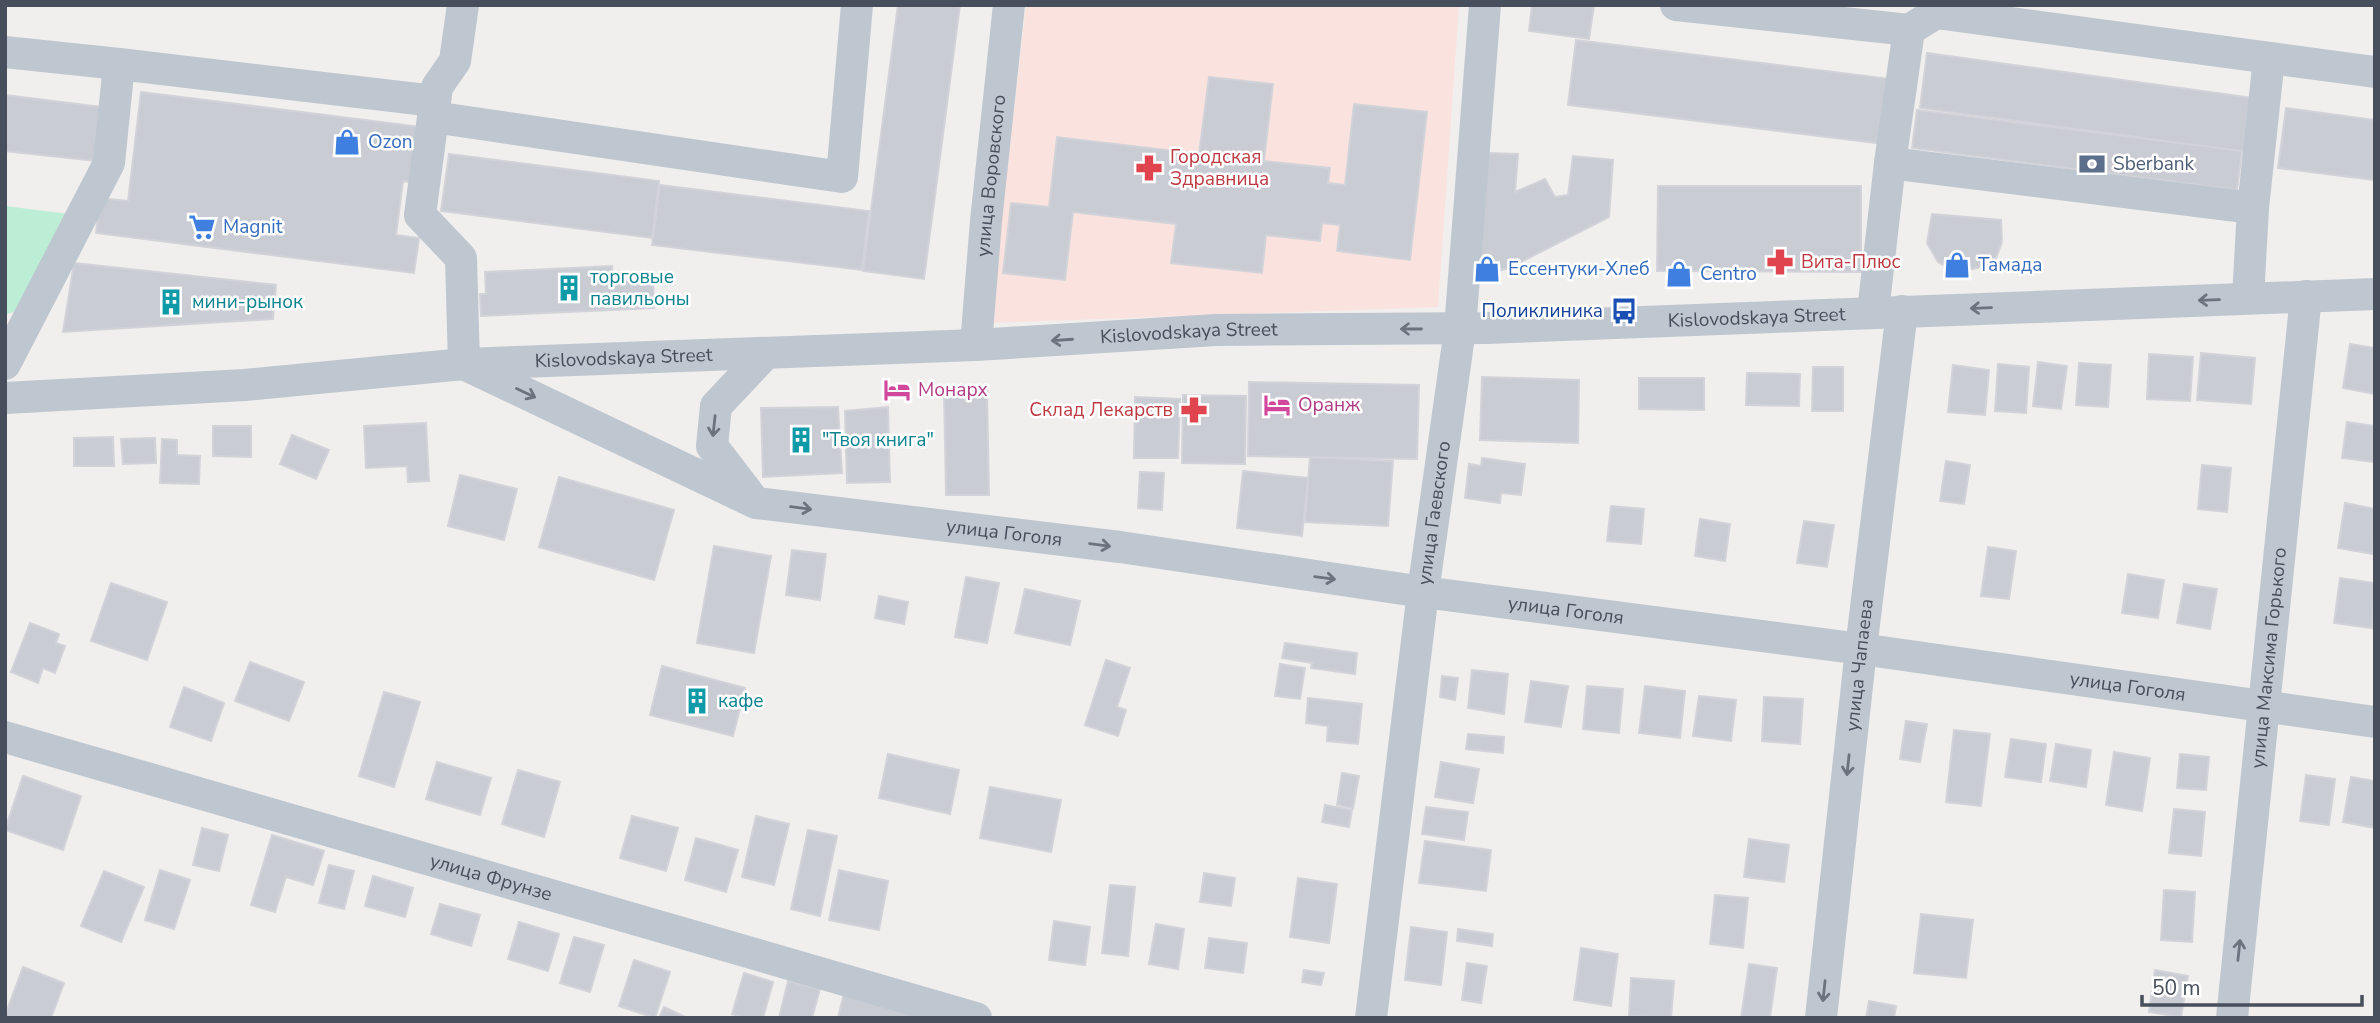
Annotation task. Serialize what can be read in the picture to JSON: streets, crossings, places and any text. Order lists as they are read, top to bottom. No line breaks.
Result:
{"streets":{"street":["улица Воровского","Kislovodskaya Street","улица Гаевского","улица Гоголя","улица Максима Горького","улица Чапаева","улица Фрунзе"]},"crossings":[["улица Воровского","Kislovodskaya Street"],["Kislovodskaya Street","улица Гаевского"],["Kislovodskaya Street","улица Гоголя"],["Kislovodskaya Street","улица Максима Горького"],["Kislovodskaya Street","улица Чапаева"],["улица Гаевского","улица Гоголя"],["улица Гоголя","улица Максима Горького"],["улица Гоголя","улица Чапаева"]],"one_way":["улица Гоголя","улица Максима Горького","улица Чапаева"],"places":{"shop":["Ozon","Тамада","Ессентуки-Хлеб","Centro"],"bank":["Sberbank"],"pharmacy":["Городская Здравница","Вита-Плюс","Склад Лекарств"],"supermarket":["Magnit"],"building":["торговые павильоны","мини-рынок","\"Твоя книга\"","кафе"],"bus stop":["Поликлиника"],"hotel":["Монарх","Оранж"]},"scale_bar":"50 m"}
